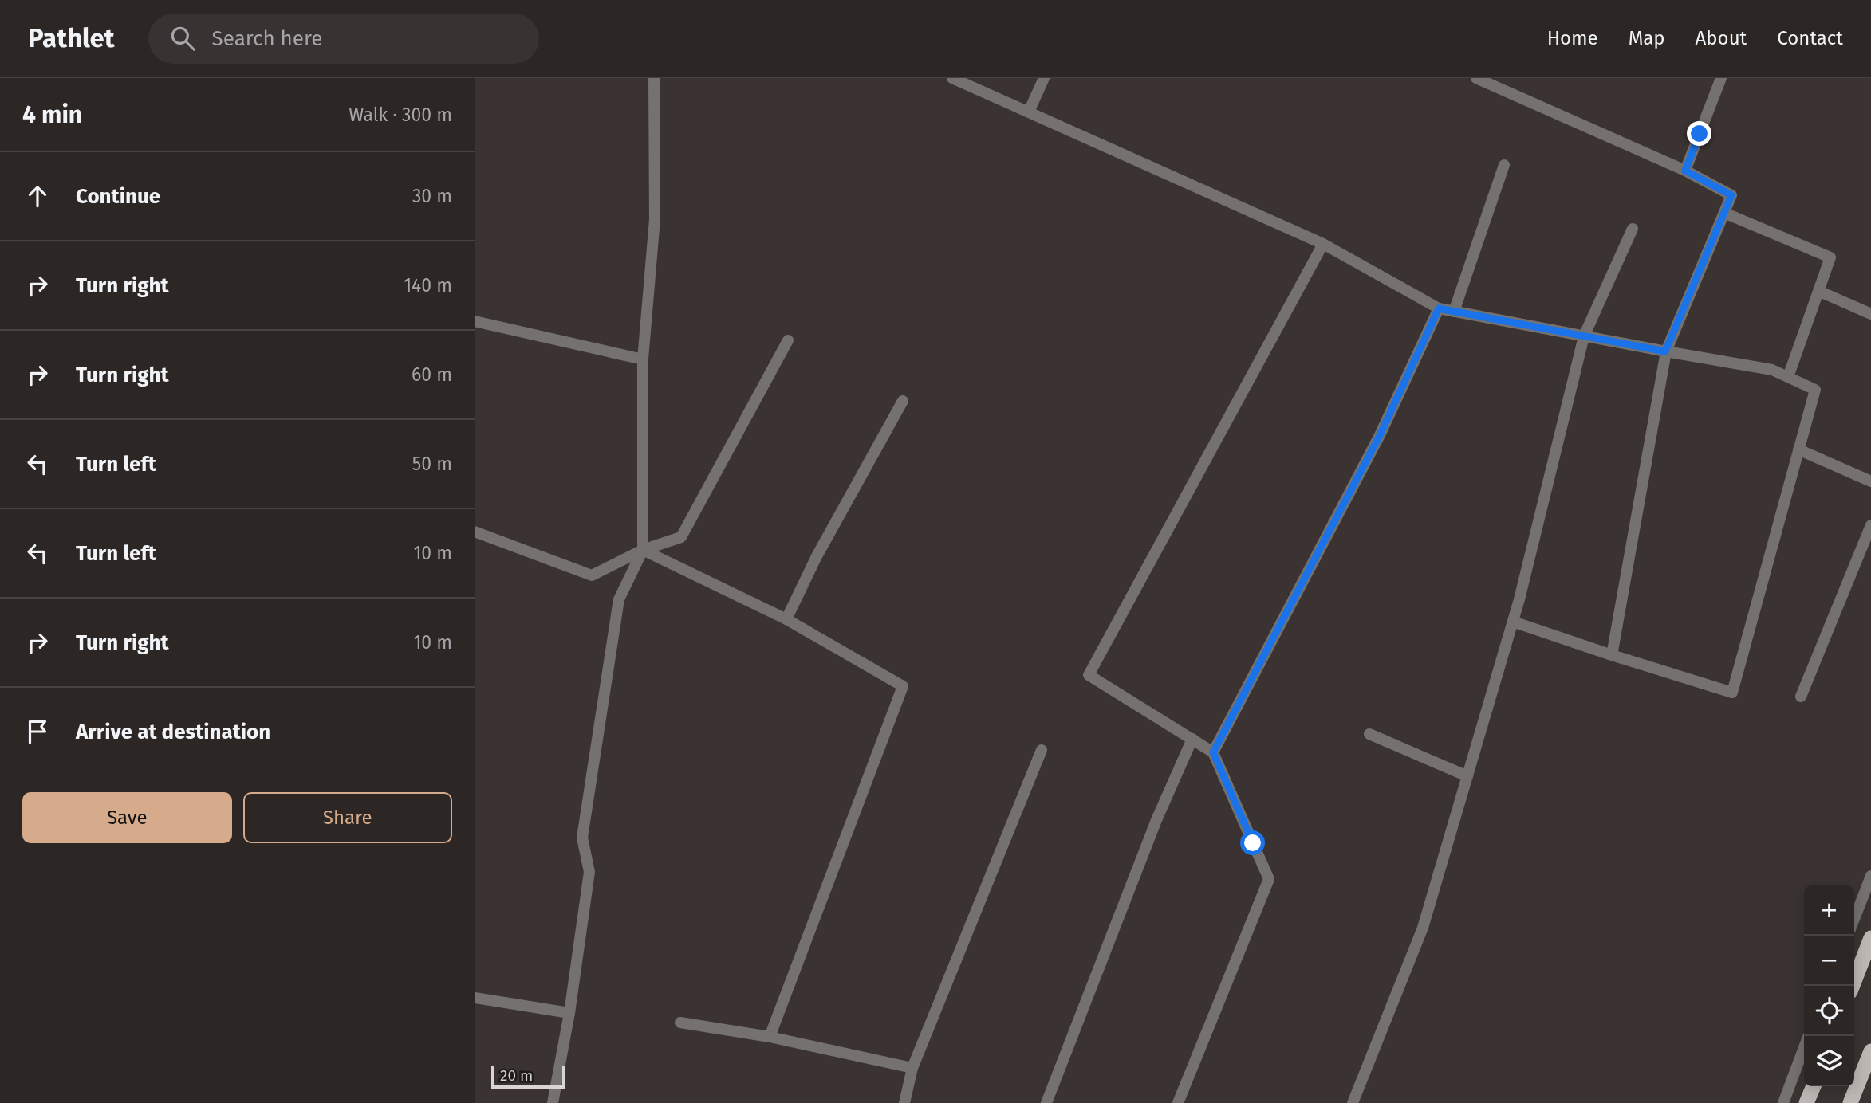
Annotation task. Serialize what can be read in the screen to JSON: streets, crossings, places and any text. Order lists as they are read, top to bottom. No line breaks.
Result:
{"scale_bar":"20 m","page":{"header":"Pathlet","search":"Search here","nav":["Home","Map","About","Contact"],"heading":["4 min","Walk · 300 m"],"list":[["Continue","30 m"],["Turn right","140 m"],["Turn right","60 m"],["Turn left","50 m"],["Turn left","10 m"],["Turn right","10 m"],"Arrive at destination"],"buttons":["Save","Share"],"map_buttons":["+","−"],"scale":"20 m"}}
